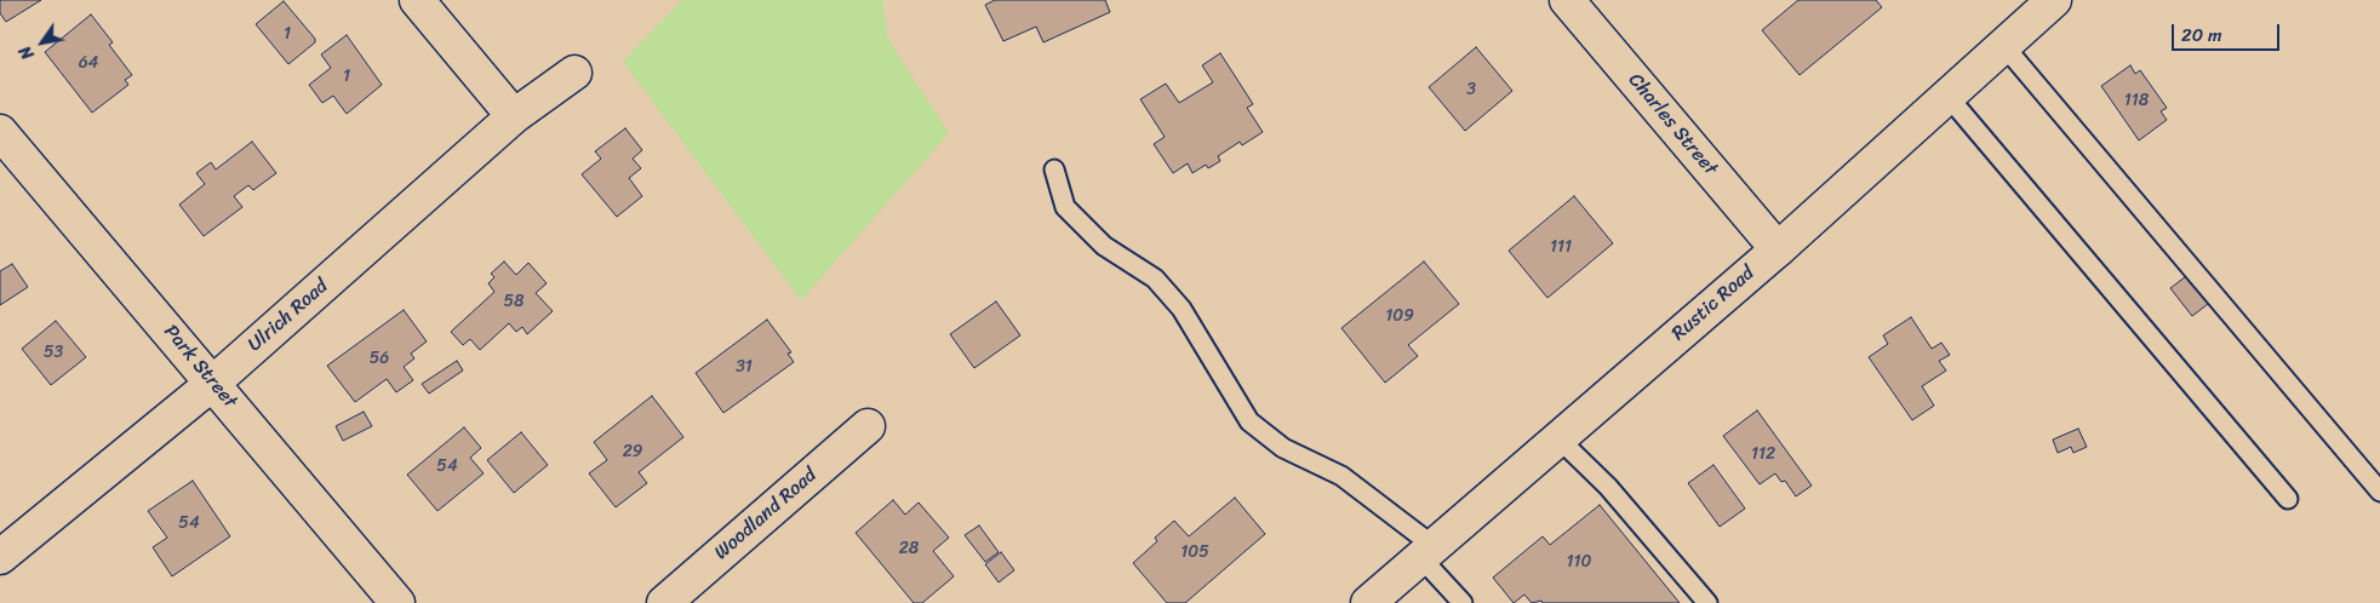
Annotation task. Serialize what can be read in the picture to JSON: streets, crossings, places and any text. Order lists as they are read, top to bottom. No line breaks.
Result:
{"streets":{"street":["Charles Street","Rustic Road","Ulrich Road","Park Street","Woodland Road"]},"crossings":[["Charles Street","Rustic Road"],["Ulrich Road","Park Street"]],"house_numbers":["1","64","1","3","118","111","58","109","53","56","31","29","112","54","54","28","105","110"],"scale_bar":"20 m","north":"bottom left"}
